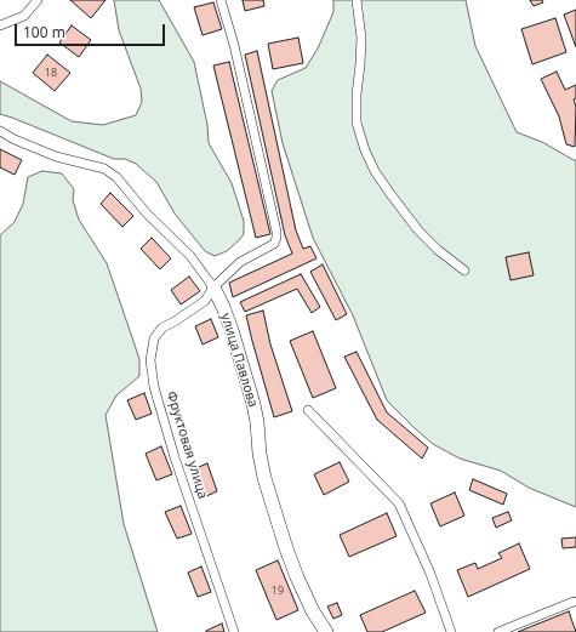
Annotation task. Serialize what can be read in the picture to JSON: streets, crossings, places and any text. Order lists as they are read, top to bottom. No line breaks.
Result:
{"streets":{"street":["улица Павлова","Фруктовая улица"]},"crossings":[["улица Павлова","Фруктовая улица"]],"house_numbers":["18","19"],"scale_bar":"100 m"}
